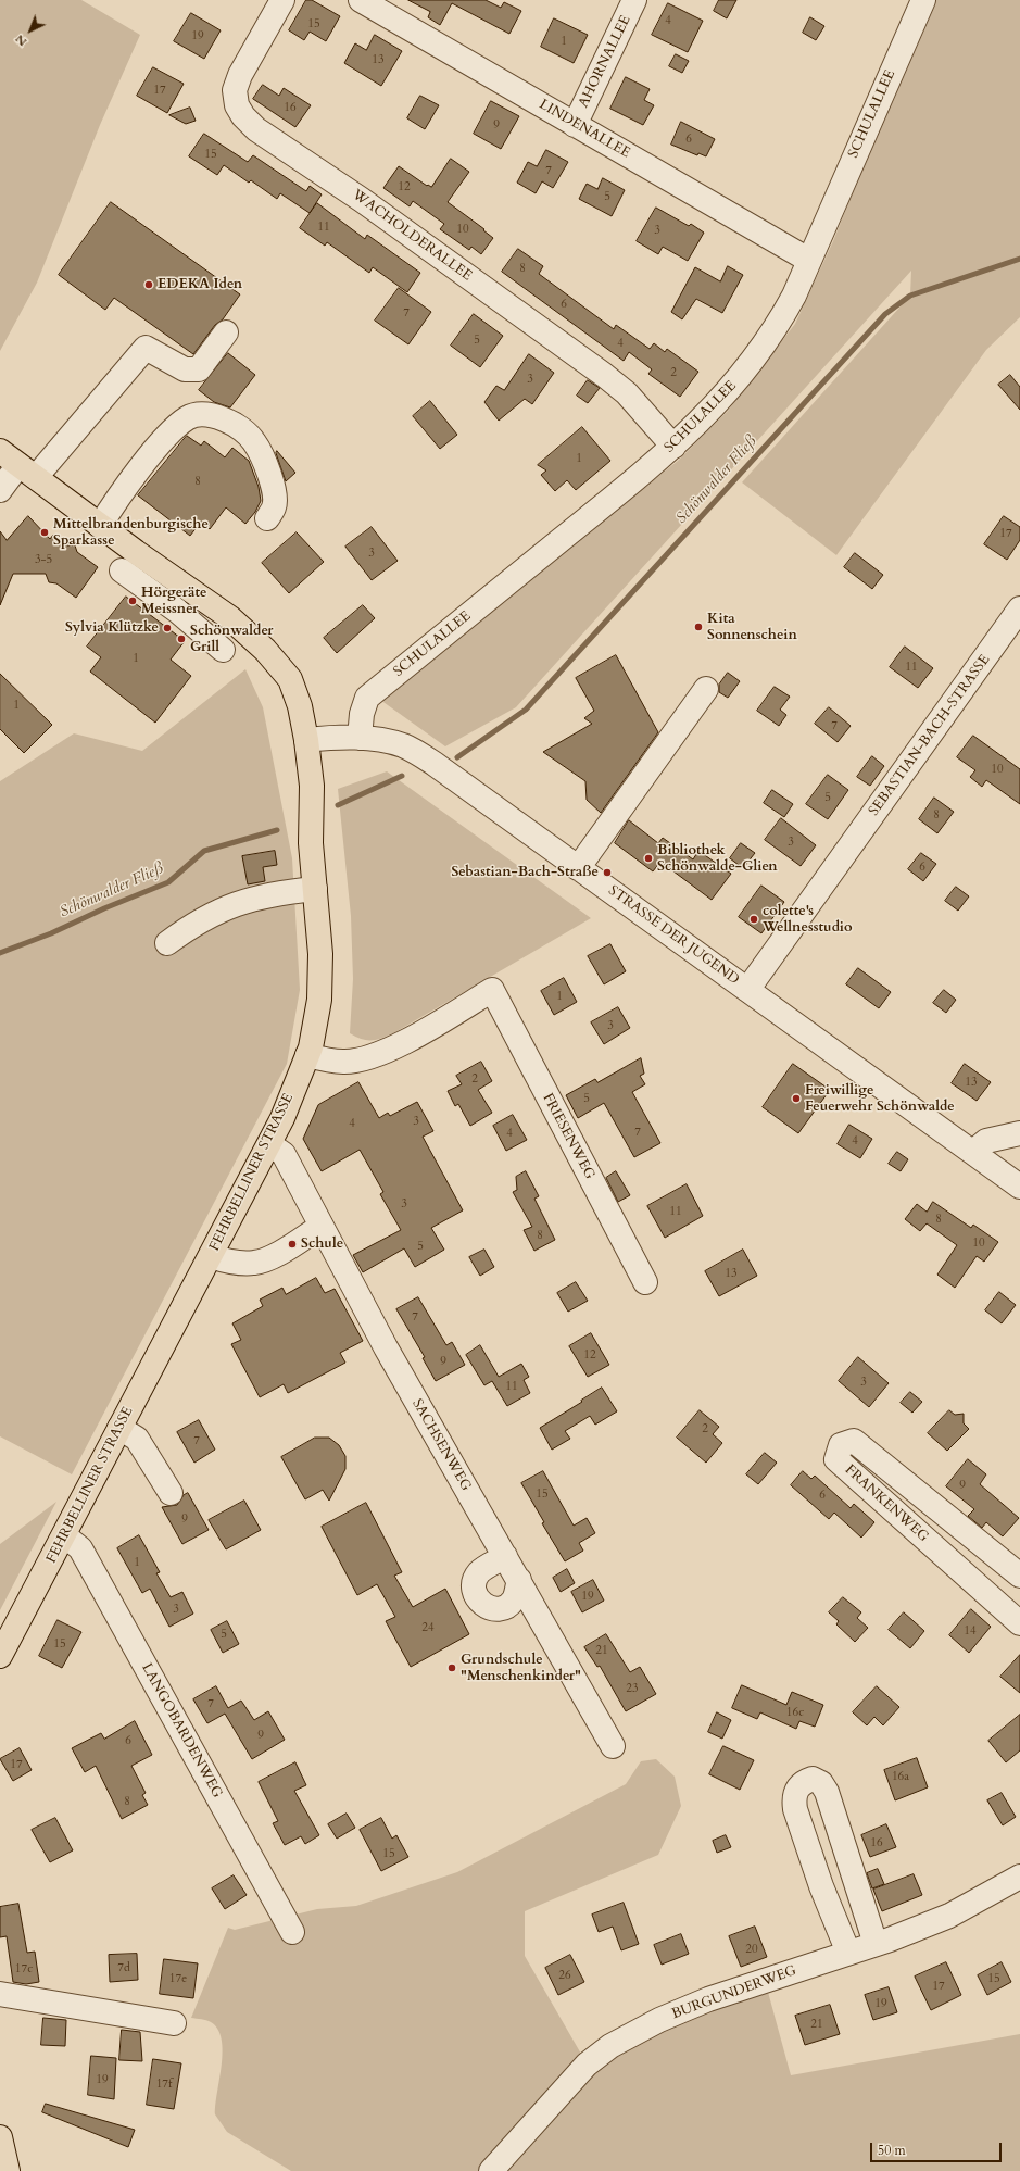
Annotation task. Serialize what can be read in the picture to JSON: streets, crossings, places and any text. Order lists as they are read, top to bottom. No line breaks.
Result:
{"streets":{"main road":["FEHRBELLINER STRASSE"],"street":["AHORNALLEE","SCHULALLEE","LINDENALLEE","WACHOLDERALLEE","SEBASTIAN-BACH-STRASSE","STRASSE DER JUGEND","FRIESENWEG","SACHSENWEG","FRANKENWEG","LANGOBARDENWEG","BURGUNDERWEG"]},"crossings":[["AHORNALLEE","LINDENALLEE"],["SCHULALLEE","LINDENALLEE"],["SCHULALLEE","WACHOLDERALLEE"],["SCHULALLEE","STRASSE DER JUGEND"],["SEBASTIAN-BACH-STRASSE","STRASSE DER JUGEND"],["STRASSE DER JUGEND","FEHRBELLINER STRASSE"],["FRIESENWEG","FEHRBELLINER STRASSE"],["FEHRBELLINER STRASSE","SACHSENWEG"],["FEHRBELLINER STRASSE","LANGOBARDENWEG"]],"water":["Schönwalder Fließ"],"places":["EDEKA Iden","Mittelbrandenburgische Sparkasse","Hörgeräte Meissner","Kita Sonnenschein","Sylvia Klützke","Schönwalder Grill","Bibliothek Schönwalde-Glien","Sebastian-Bach-Straße","colette's Wellnesstudio","Freiwillige Feuerwehr Schönwalde","Schule","Grundschule \"Menschenkinder\""],"house_numbers":["4","15","19","1","13","17","16","9","6","15","7","12","5","11","10","3","8","6","7","5","4","2","3","1","8","17","3","3-5","1","11","1","7","10","5","8","3","6","1","3","2","13","5","3","4","7","4","4","3","11","8","8","10","5","13","7","12","9","3","11","2","7","9","15","6","9","1","19","3","24","14","5","15","21","23","7","16c","9","6","17","16a","8","16","15","20","7d","17c","26","17e","15","17","19","21","19","17f"],"scale_bar":"50 m","north":"bottom left"}
